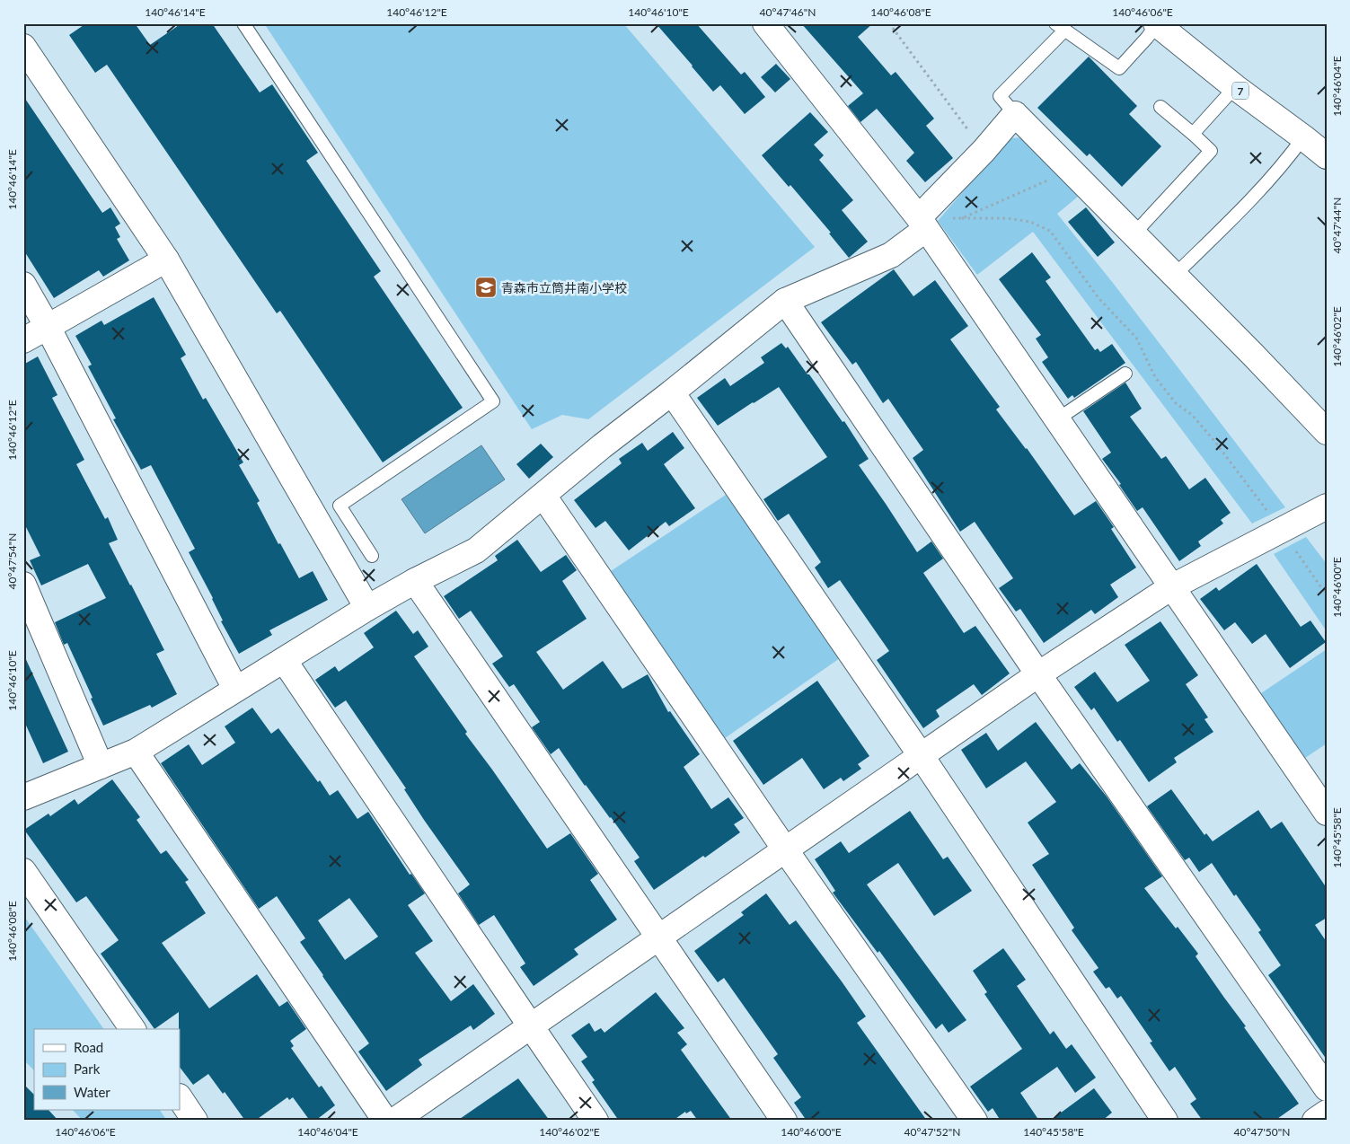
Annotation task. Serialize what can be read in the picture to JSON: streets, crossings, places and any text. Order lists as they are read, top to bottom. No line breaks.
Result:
{"streets":{"main road":["7"]},"places":{"school or university":["青森市立筒井南小学校"]},"legend":["Road","Park","Water"],"coordinates":["140°46'14\"E","140°46'12\"E","140°46'10\"E","40°47'46\"N","140°46'08\"E","140°46'06\"E","140°46'04\"E","40°47'44\"N","140°46'02\"E","40°47'54\"N","140°46'00\"E","140°45'58\"E","40°47'52\"N","40°47'50\"N"]}
